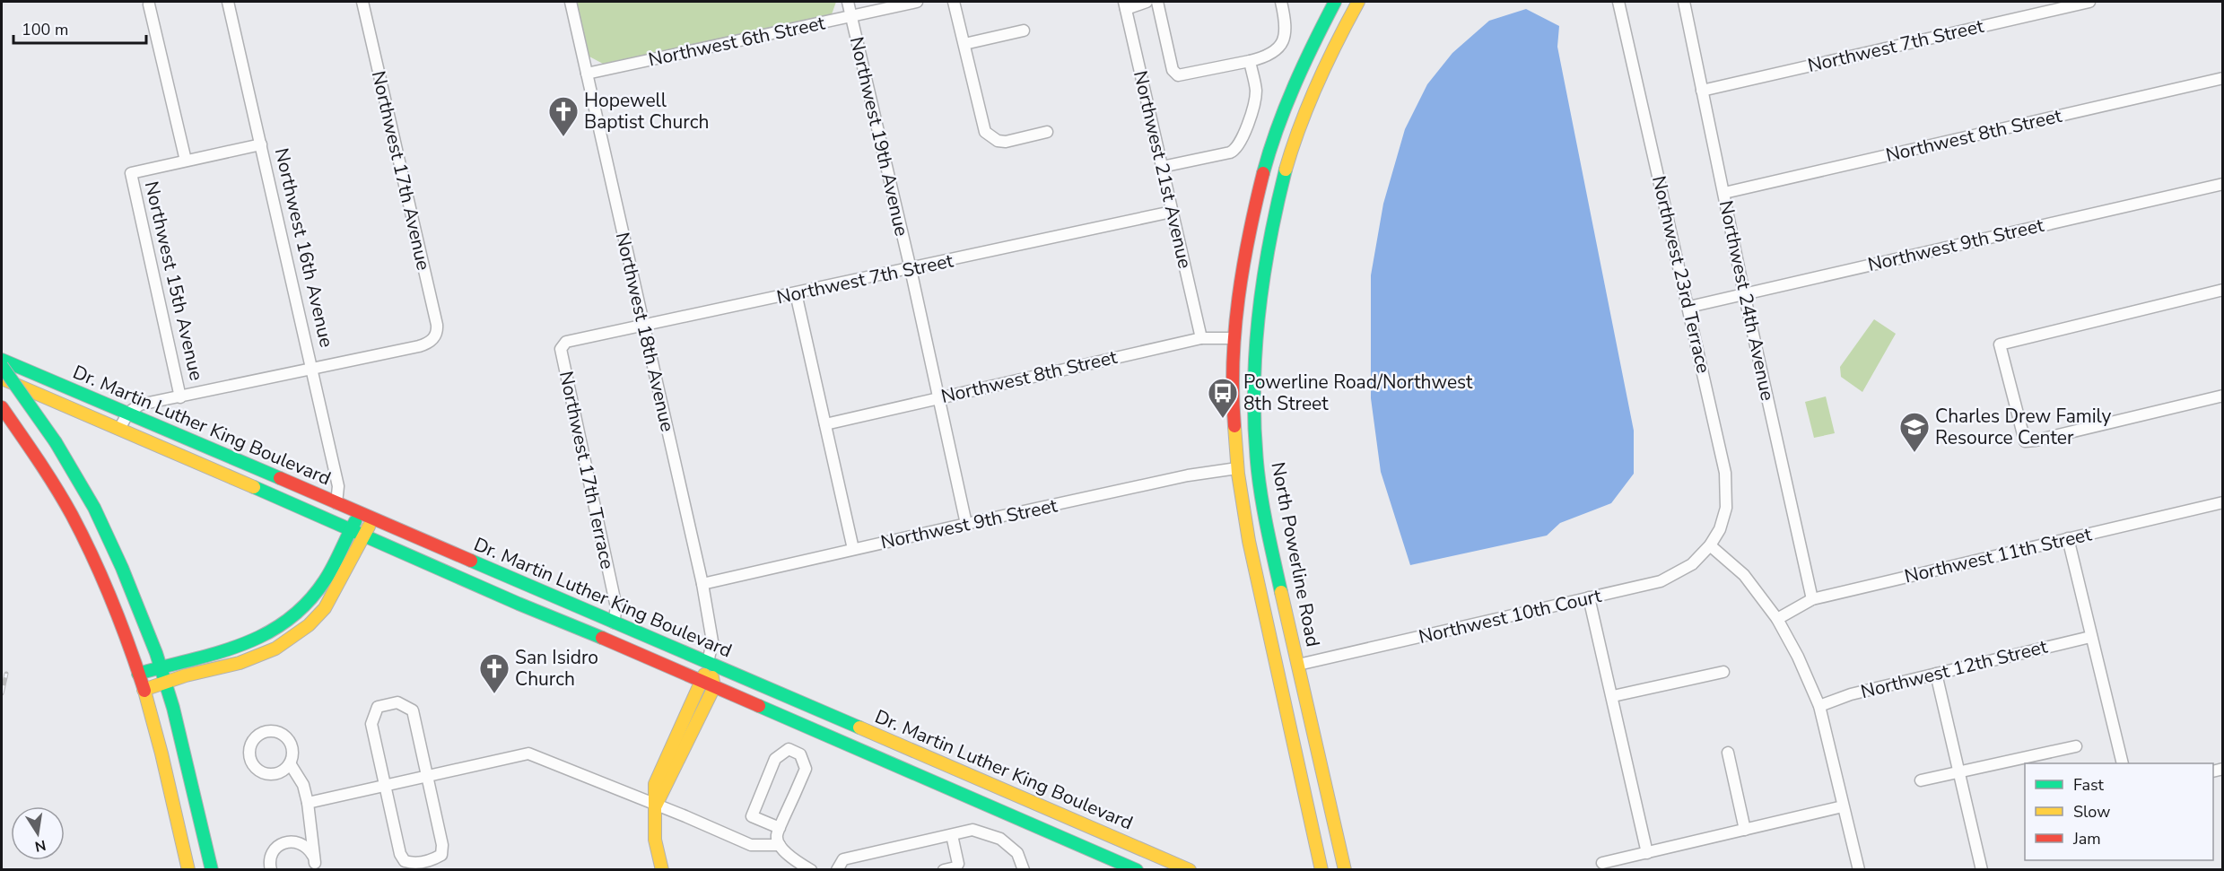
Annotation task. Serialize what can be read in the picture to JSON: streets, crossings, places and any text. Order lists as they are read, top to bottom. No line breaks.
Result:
{"streets":{"main road":["Dr. Martin Luther King Boulevard","North Powerline Road"],"street":["Northwest 6th Street","Northwest 7th Street","Northwest 8th Street","Northwest 19th Avenue","Northwest 21st Avenue","Northwest 17th Avenue","Northwest 9th Street","Northwest 16th Avenue","Northwest 23rd Terrace","Northwest 15th Avenue","Northwest 24th Avenue","Northwest 18th Avenue","Northwest 17th Terrace","Northwest 11th Street","Northwest 10th Court","Northwest 12th Street"]},"crossings":[["Northwest 6th Street","Northwest 19th Avenue"],["Northwest 6th Street","Northwest 18th Avenue"],["Northwest 7th Street","Northwest 19th Avenue"],["Northwest 7th Street","Northwest 21st Avenue"],["Northwest 7th Street","Northwest 24th Avenue"],["Northwest 7th Street","Northwest 18th Avenue"],["Northwest 7th Street","Northwest 17th Terrace"],["Northwest 8th Street","Northwest 19th Avenue"],["Northwest 8th Street","Northwest 21st Avenue"],["Northwest 8th Street","Northwest 24th Avenue"],["Northwest 19th Avenue","Northwest 9th Street"],["Northwest 17th Avenue","Northwest 16th Avenue"],["Northwest 9th Street","Northwest 23rd Terrace"],["Northwest 9th Street","Northwest 24th Avenue"],["Northwest 9th Street","Northwest 18th Avenue"],["Northwest 16th Avenue","Dr. Martin Luther King Boulevard"],["Northwest 23rd Terrace","Northwest 10th Court"],["Northwest 24th Avenue","Northwest 11th Street"],["Northwest 18th Avenue","Dr. Martin Luther King Boulevard"],["Dr. Martin Luther King Boulevard","Northwest 17th Terrace"],["North Powerline Road","Northwest 10th Court"]],"places":{"church":["Hopewell Baptist Church","San Isidro Church"],"bus stop":["Powerline Road/Northwest 8th Street"],"school or university":["Charles Drew Family Resource Center"]},"legend":["Fast","Slow","Jam"],"scale_bar":"100 m","north":"bottom"}
